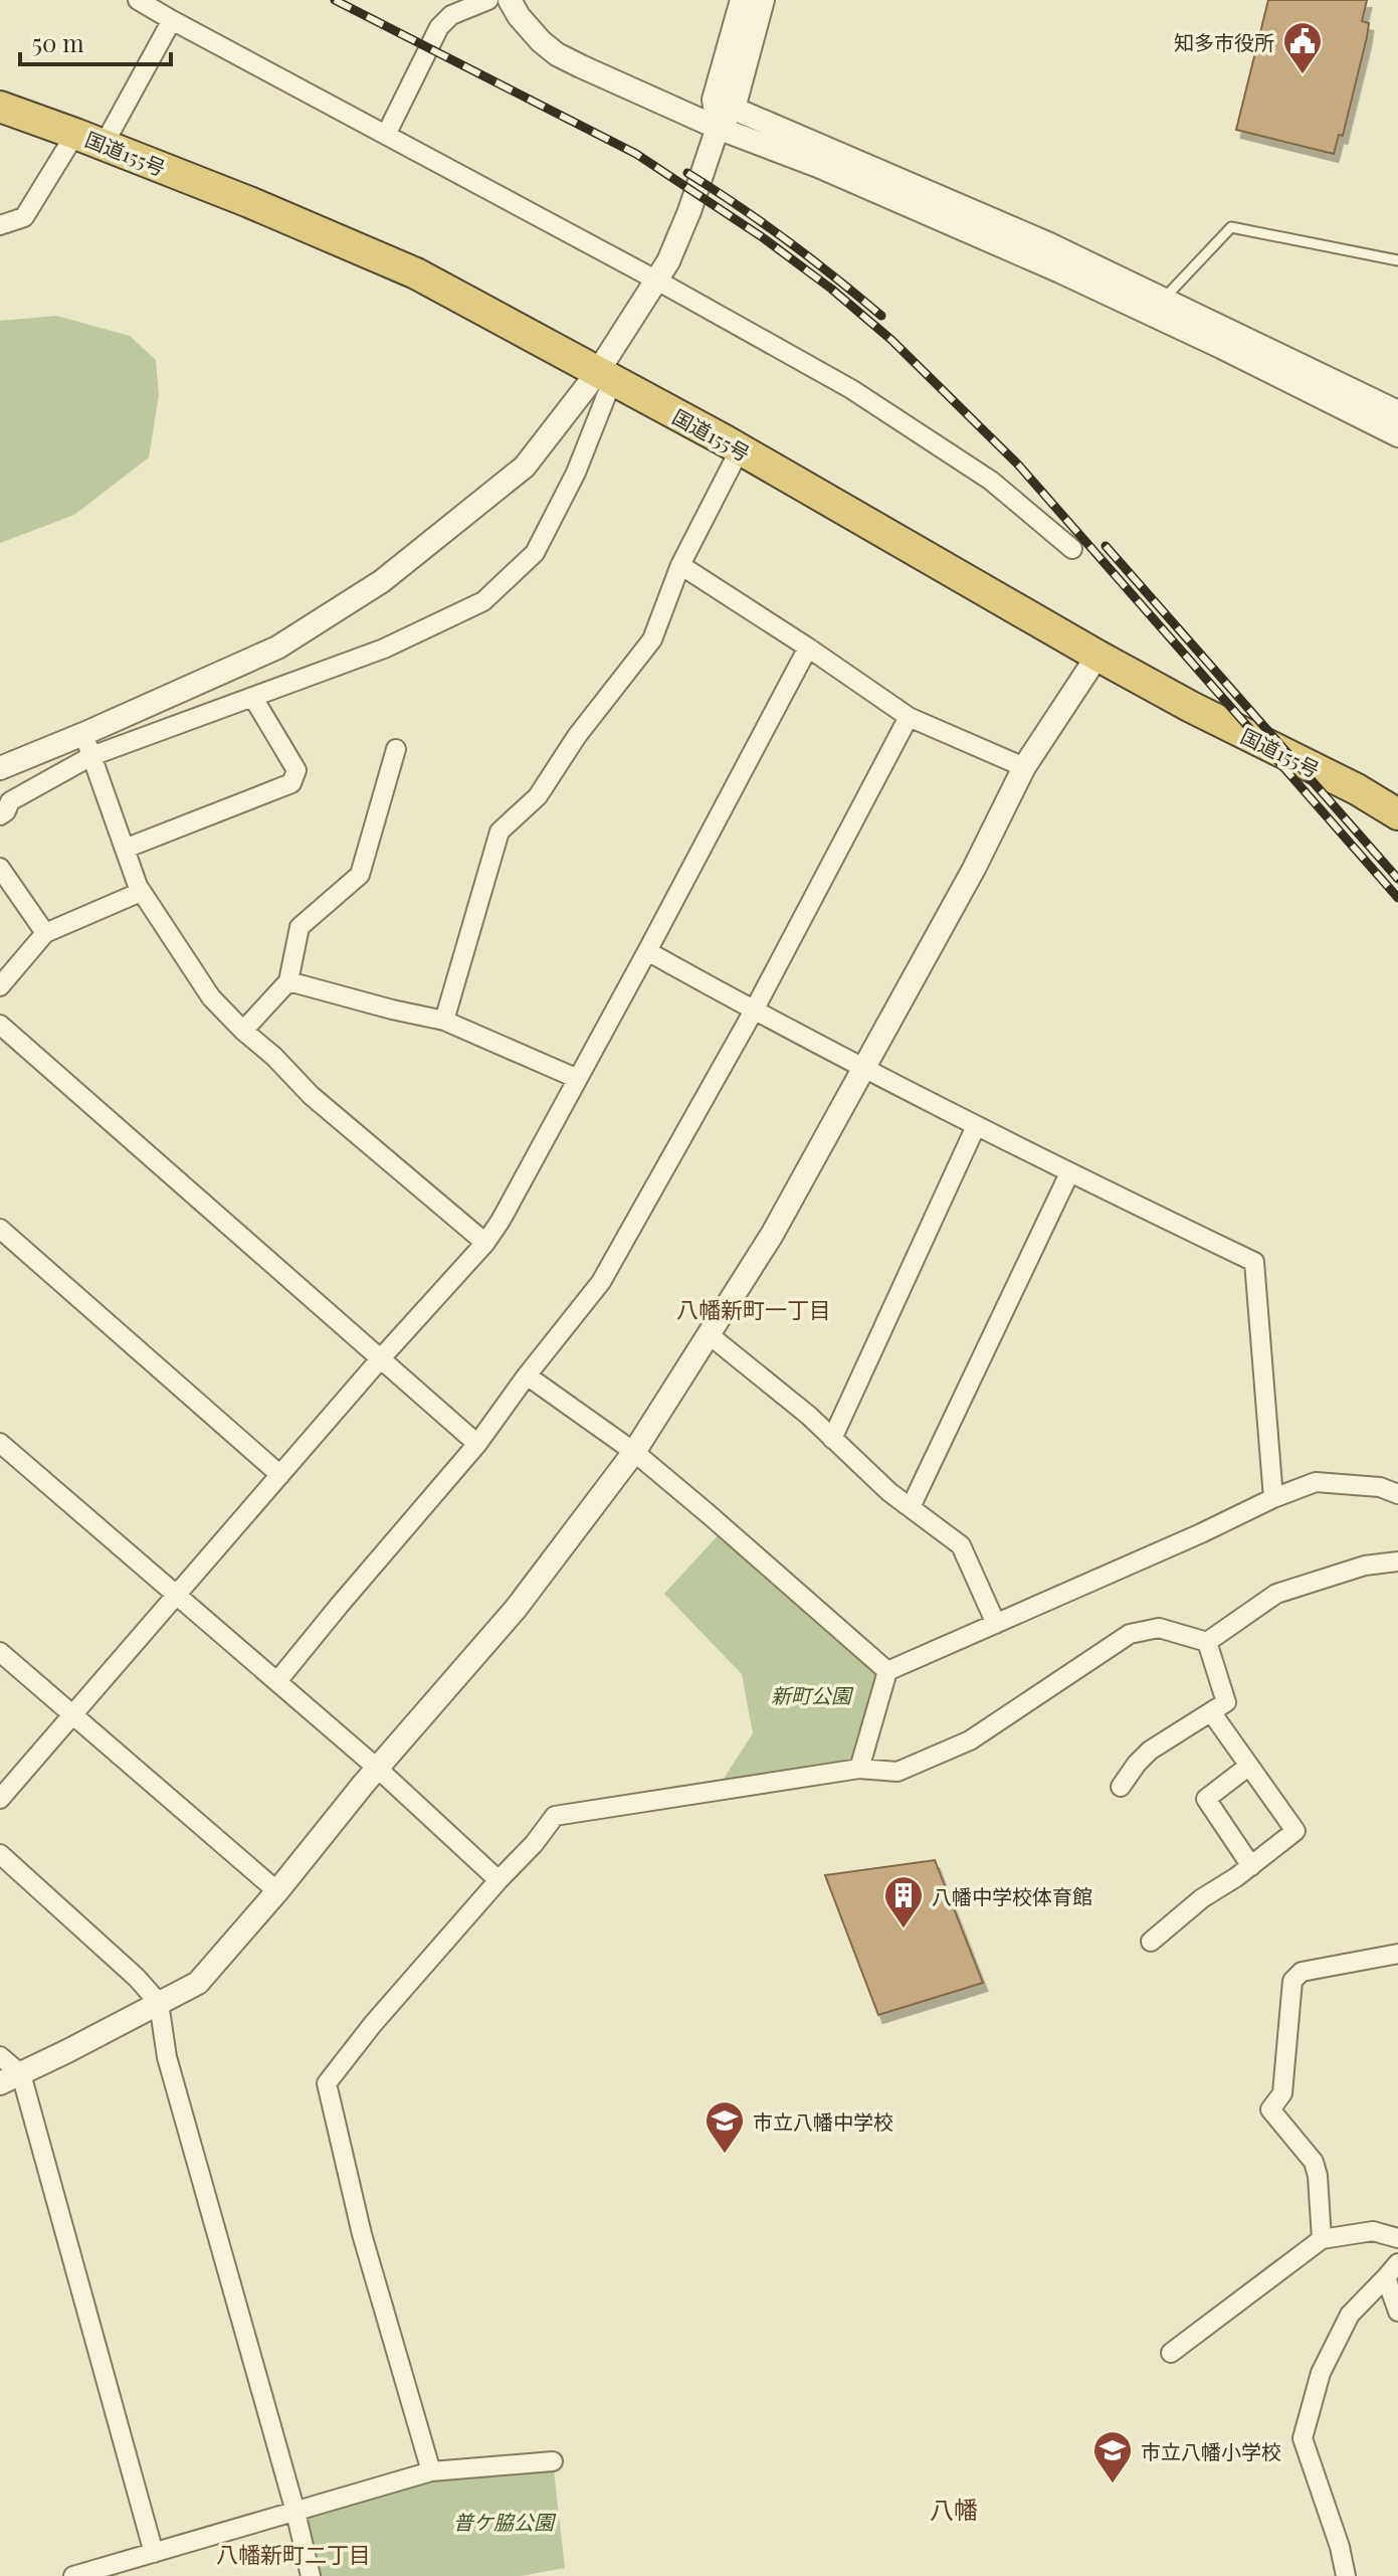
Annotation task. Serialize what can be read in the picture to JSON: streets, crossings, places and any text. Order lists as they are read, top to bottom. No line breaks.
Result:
{"streets":{"highway":["国道155号"]},"districts":["八幡新町一丁目","八幡","八幡新町二丁目"],"parks":["新町公園","普ケ脇公園"],"places":{"public building":["知多市役所"],"building":["八幡中学校体育館"],"school or university":["市立八幡中学校","市立八幡小学校"]},"scale_bar":"50 m"}
